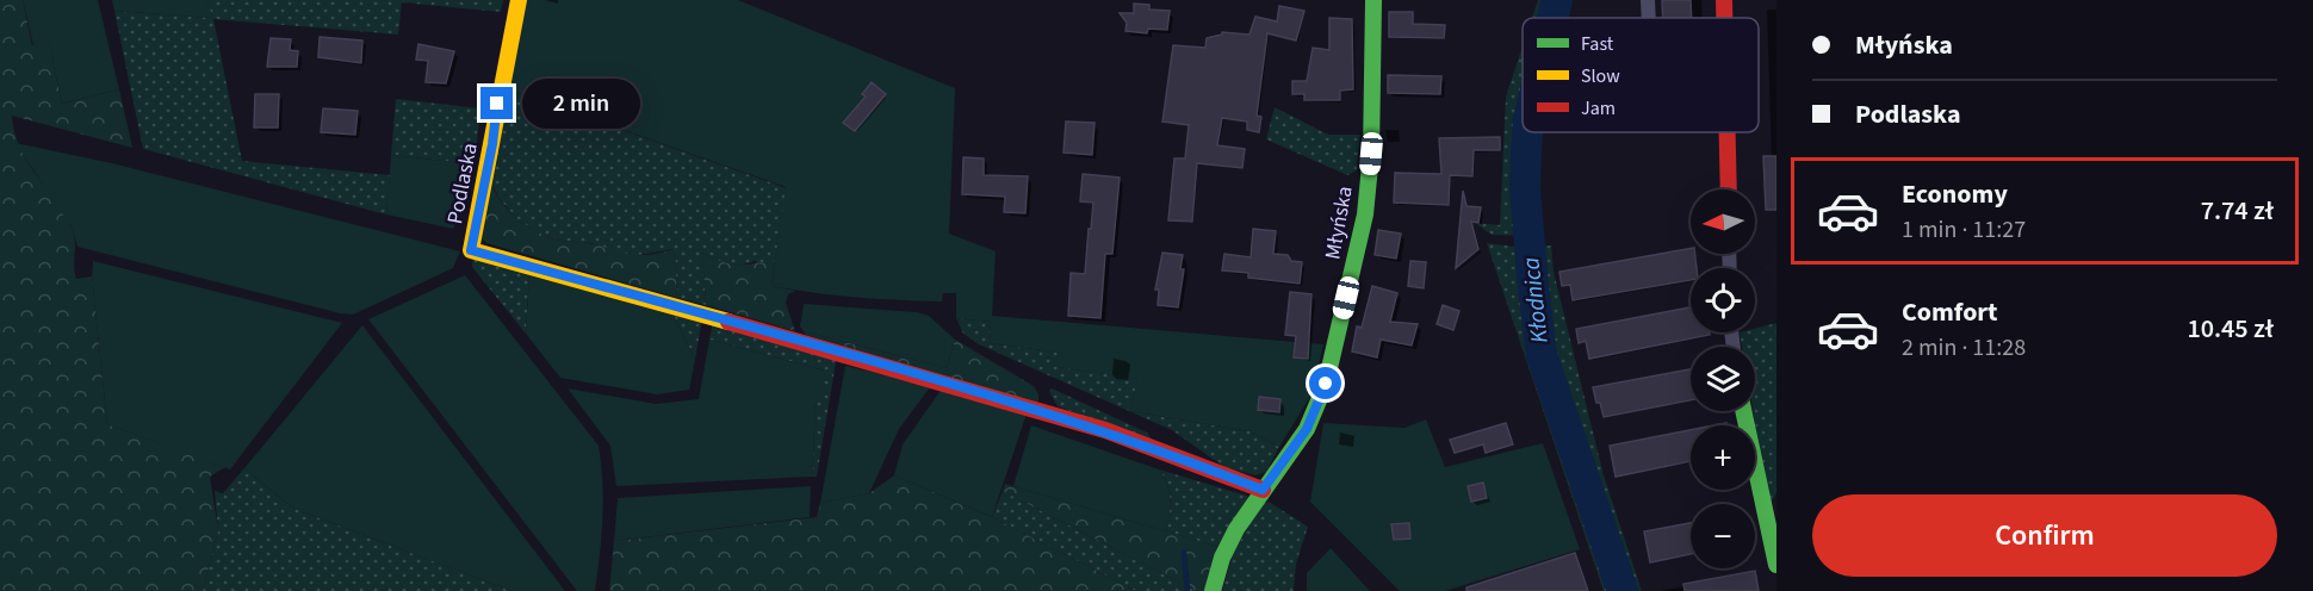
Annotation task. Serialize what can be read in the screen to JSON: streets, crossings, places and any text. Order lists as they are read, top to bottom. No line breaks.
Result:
{"streets":{"street":["Podlaska","Młyńska"]},"crossings":[["Podlaska","Młyńska"]],"water":["Kłodnica"],"legend":["Fast","Slow","Jam"],"north":"left","page":{"banner":["Młyńska","Podlaska"],"bubble":"2 min","list":[{"name":"Economy","note":"1 min · 11:27","value":"7.74 zł"},{"name":"Comfort","note":"2 min · 11:28","value":"10.45 zł"}],"map_buttons":["+","−"],"buttons":"Confirm"}}
